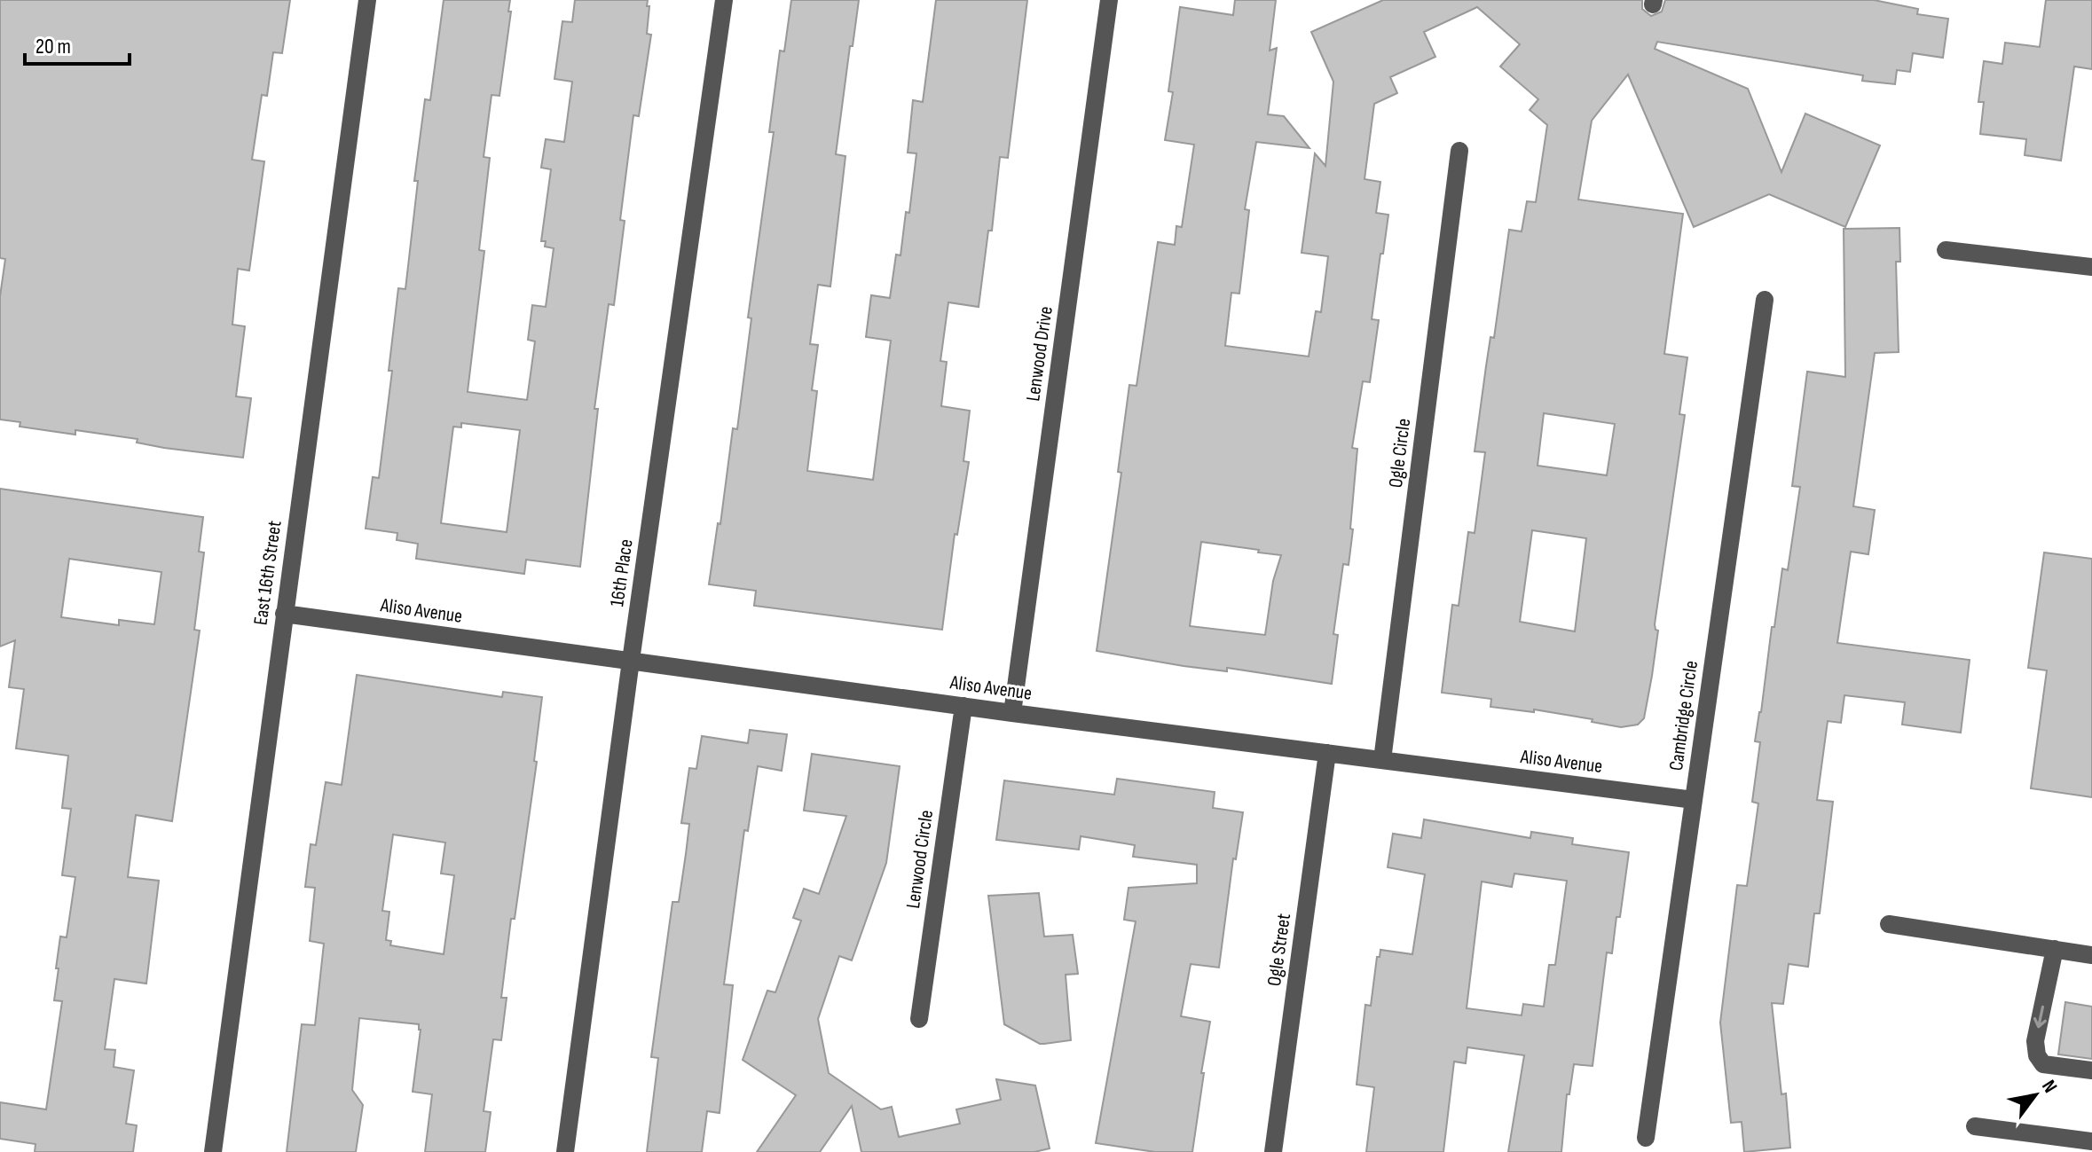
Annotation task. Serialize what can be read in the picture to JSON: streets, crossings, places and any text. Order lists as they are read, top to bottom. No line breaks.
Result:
{"streets":{"street":["Lenwood Drive","Ogle Circle","East 16th Street","16th Place","Aliso Avenue","Cambridge Circle","Lenwood Circle","Ogle Street"]},"crossings":[["Lenwood Drive","Aliso Avenue"],["Ogle Circle","Aliso Avenue"],["East 16th Street","Aliso Avenue"],["16th Place","Aliso Avenue"],["Aliso Avenue","Cambridge Circle"],["Aliso Avenue","Lenwood Circle"],["Aliso Avenue","Ogle Street"]],"scale_bar":"20 m","north":"top right"}
